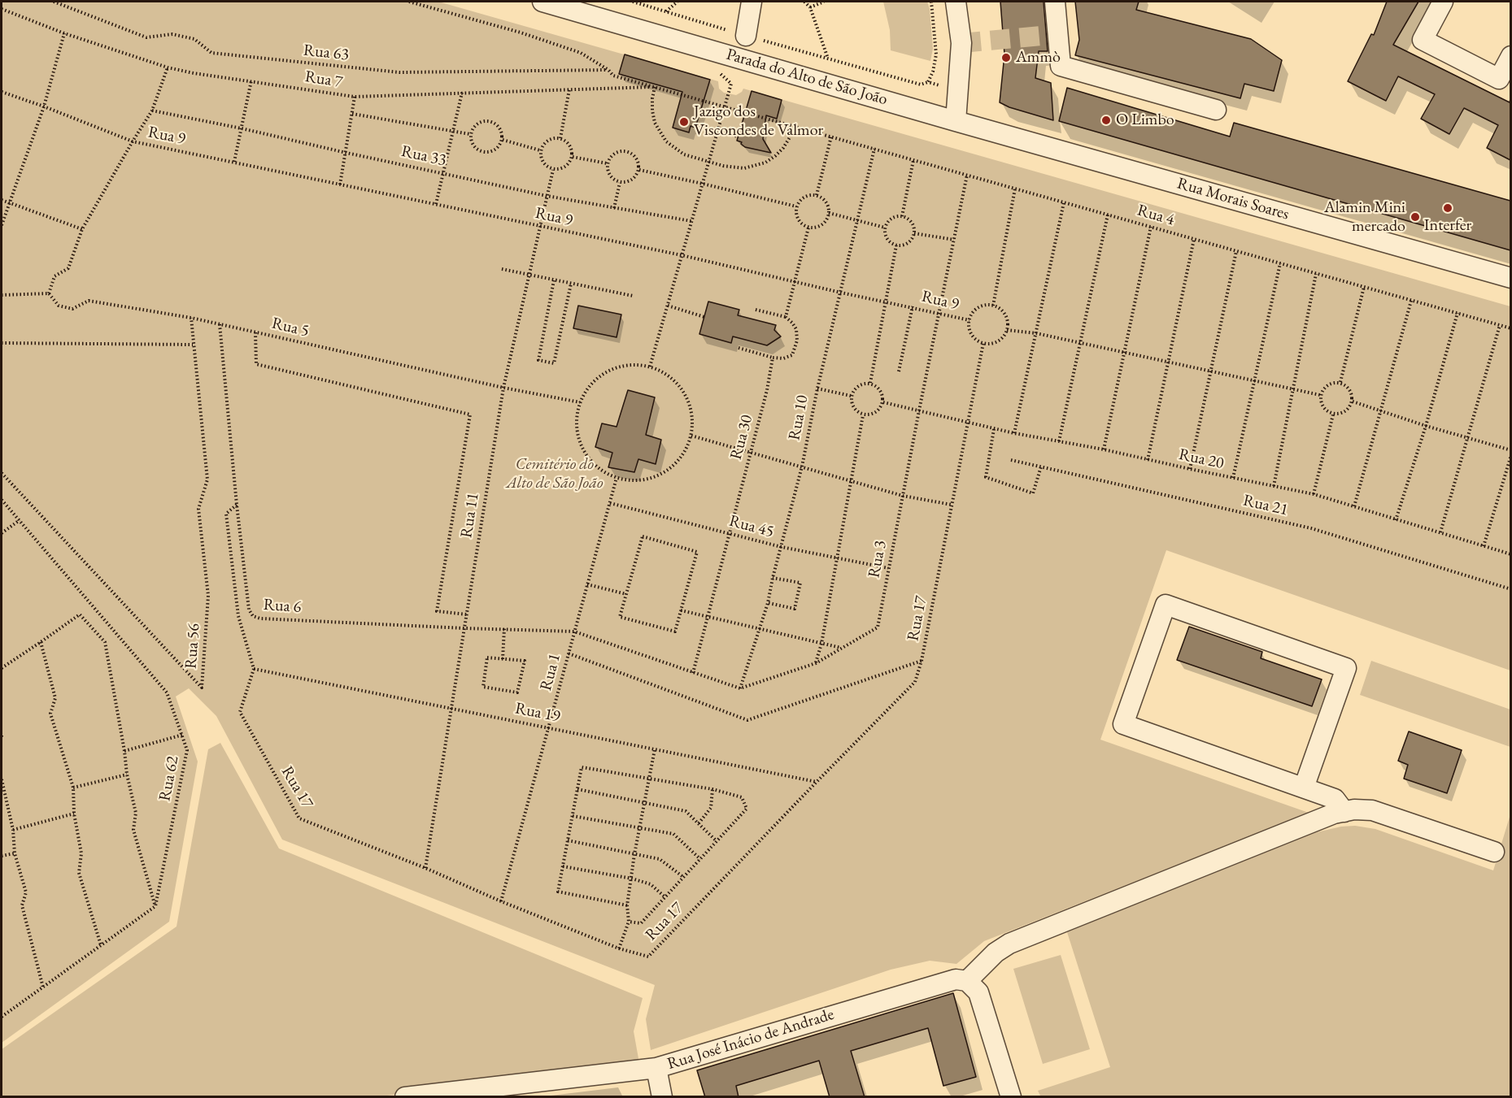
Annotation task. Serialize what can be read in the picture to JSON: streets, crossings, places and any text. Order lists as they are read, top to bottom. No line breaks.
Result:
{"streets":{"street":["Parada do Alto de São João","Rua Morais Soares","Rua José Inácio de Andrade"],"path":["Rua 63","Rua 7","Rua 9","Rua 33","Rua 4","Rua 5","Rua 10","Rua 30","Rua 20","Rua 21","Rua 11","Rua 45","Rua 3","Rua 6","Rua 17","Rua 56","Rua 1","Rua 19","Rua 62"]},"crossings":[["Rua 63","Rua 4"],["Parada do Alto de São João","Rua Morais Soares"],["Rua 7","Rua 4"],["Rua 9","Rua 10"],["Rua 9","Rua 11"],["Rua 9","Rua 3"],["Rua 9","Rua 17"],["Rua 33","Rua 11"],["Rua 4","Rua 10"],["Rua 4","Rua 3"],["Rua 5","Rua 11"],["Rua 5","Rua 6"],["Rua 5","Rua 56"],["Rua 5","Rua 1"],["Rua 10","Rua 45"],["Rua 10","Rua 3"],["Rua 30","Rua 45"],["Rua 20","Rua 3"],["Rua 20","Rua 17"],["Rua 11","Rua 6"],["Rua 11","Rua 17"],["Rua 11","Rua 19"],["Rua 45","Rua 3"],["Rua 45","Rua 1"],["Rua 6","Rua 1"],["Rua 17","Rua 1"],["Rua 17","Rua 19"],["Rua 1","Rua 19"]],"parks":["Cemitério do Alto de São João"],"places":["Ammò","O Limbo","Jazigo dos Viscondes de Valmor","Interfer","Alamin Mini mercado"]}
